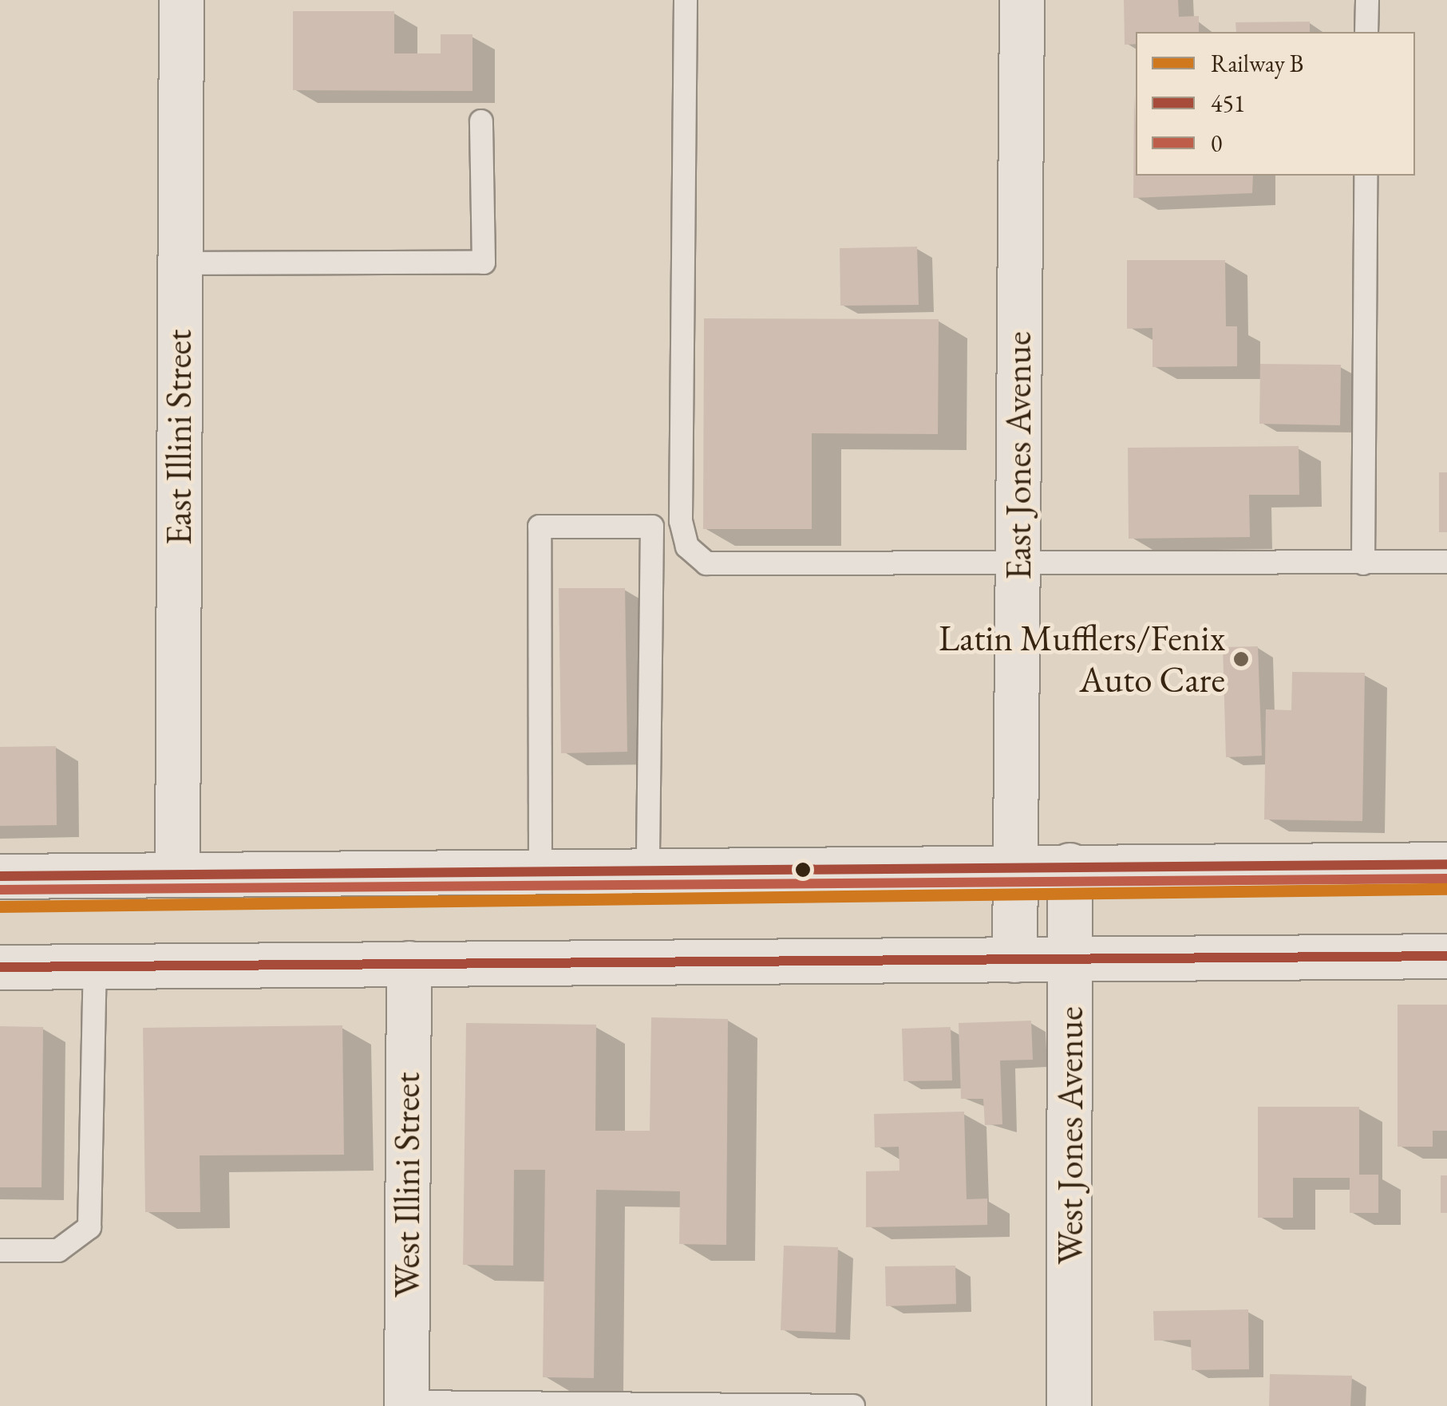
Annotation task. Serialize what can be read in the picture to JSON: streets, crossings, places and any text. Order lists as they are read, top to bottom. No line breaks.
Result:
{"streets":{"main road":["East Illini Street","East Jones Avenue","West Jones Avenue","West Illini Street"]},"places":["Latin Mufflers/Fenix Auto Care"],"lines":["transit line 451","transit line 0","rail line B"],"legend":["Railway B","451","0"]}
